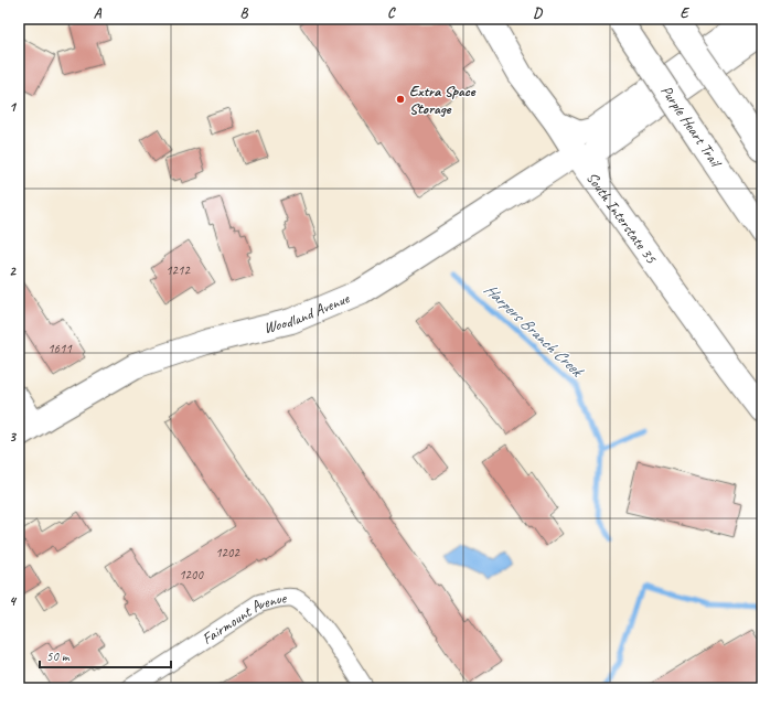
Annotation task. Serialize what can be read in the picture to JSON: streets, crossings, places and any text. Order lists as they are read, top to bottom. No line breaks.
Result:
{"streets":{"main road":["Purple Heart Trail","South Interstate 35","Woodland Avenue"],"street":["Fairmount Avenue"]},"crossings":[["South Interstate 35","Woodland Avenue"]],"water":["Harpers Branch Creek"],"places":["Extra Space Storage"],"house_numbers":["1212","1611","1202","1200"],"scale_bar":"50 m","grid":{"columns":["A","B","C","D","E"],"rows":["1","2","3","4"]}}
